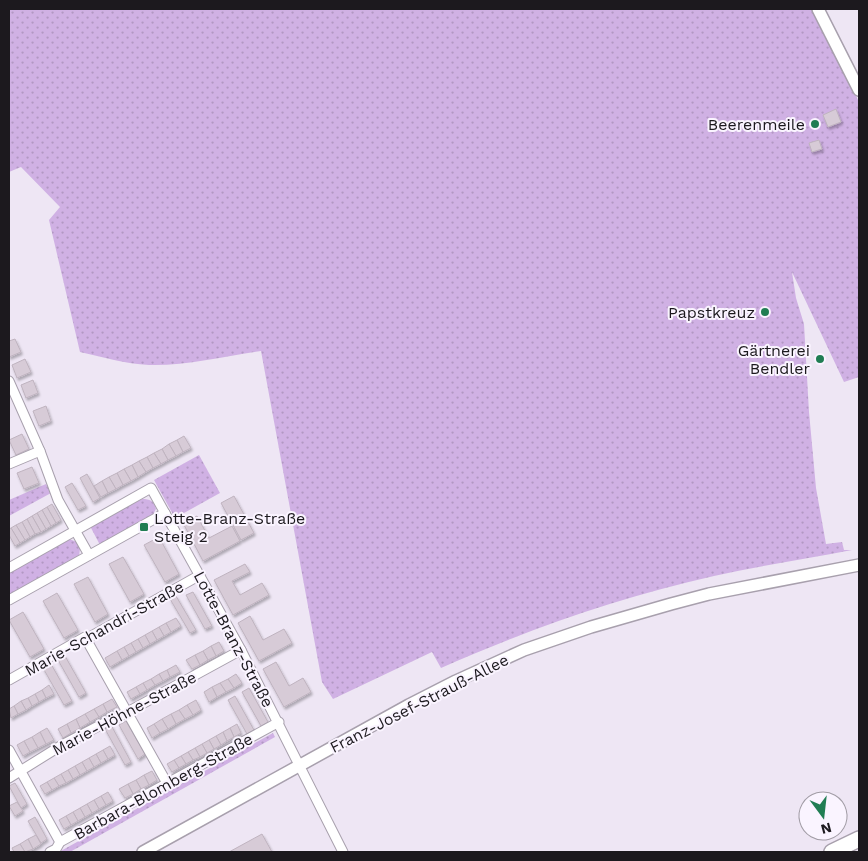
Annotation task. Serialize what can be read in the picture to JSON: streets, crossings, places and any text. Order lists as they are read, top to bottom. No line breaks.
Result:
{"streets":{"street":["Marie-Schandri-Straße","Lotte-Branz-Straße","Franz-Josef-Strauß-Allee","Marie-Höhne-Straße","Barbara-Blomberg-Straße"]},"crossings":[["Marie-Schandri-Straße","Lotte-Branz-Straße"],["Lotte-Branz-Straße","Franz-Josef-Strauß-Allee"],["Lotte-Branz-Straße","Marie-Höhne-Straße"],["Lotte-Branz-Straße","Barbara-Blomberg-Straße"]],"places":{"other":["Beerenmeile","Papstkreuz","Gärtnerei Bendler"],"transit":["Lotte-Branz-Straße Steig 2"]},"north":"bottom"}
